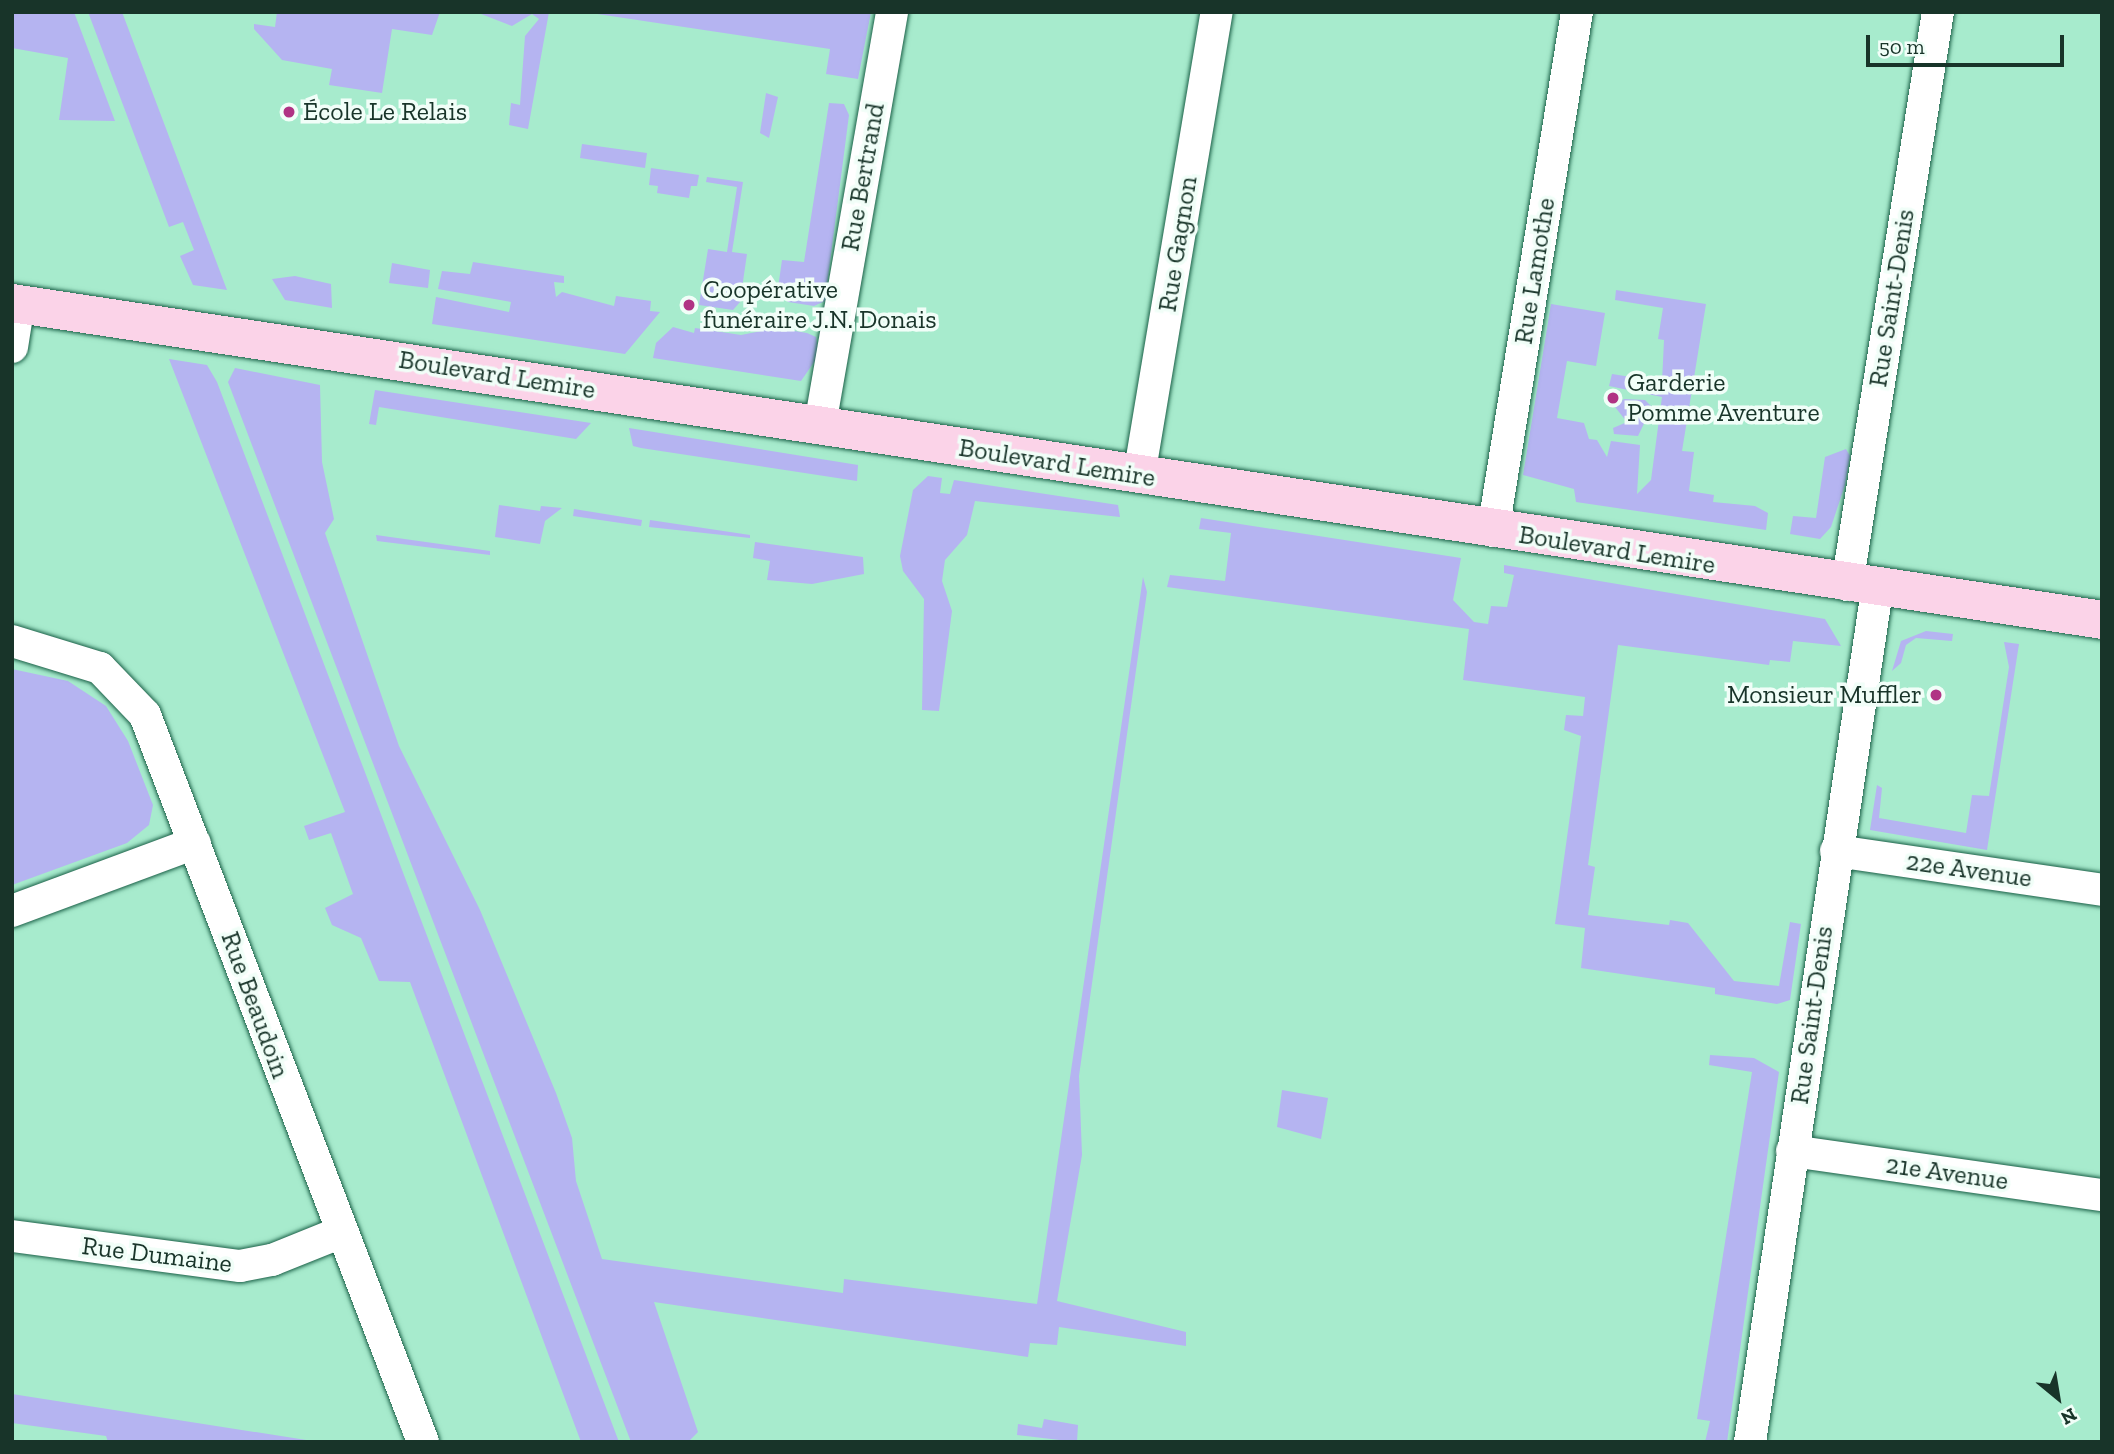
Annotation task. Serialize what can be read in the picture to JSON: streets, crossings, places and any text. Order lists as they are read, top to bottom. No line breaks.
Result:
{"streets":{"main road":["Boulevard Lemire"],"street":["Rue Bertrand","Rue Gagnon","Rue Lamothe","Rue Saint-Denis","22e Avenue","Rue Beaudoin","21e Avenue","Rue Dumaine"]},"crossings":[["Rue Bertrand","Boulevard Lemire"],["Rue Gagnon","Boulevard Lemire"],["Rue Lamothe","Boulevard Lemire"],["Rue Saint-Denis","Boulevard Lemire"],["Rue Saint-Denis","22e Avenue"],["Rue Saint-Denis","21e Avenue"],["Rue Beaudoin","Rue Dumaine"]],"places":["École Le Relais","Coopérative funéraire J.N. Donais","Garderie Pomme Aventure","Monsieur Muffler"],"scale_bar":"50 m","north":"bottom right"}
